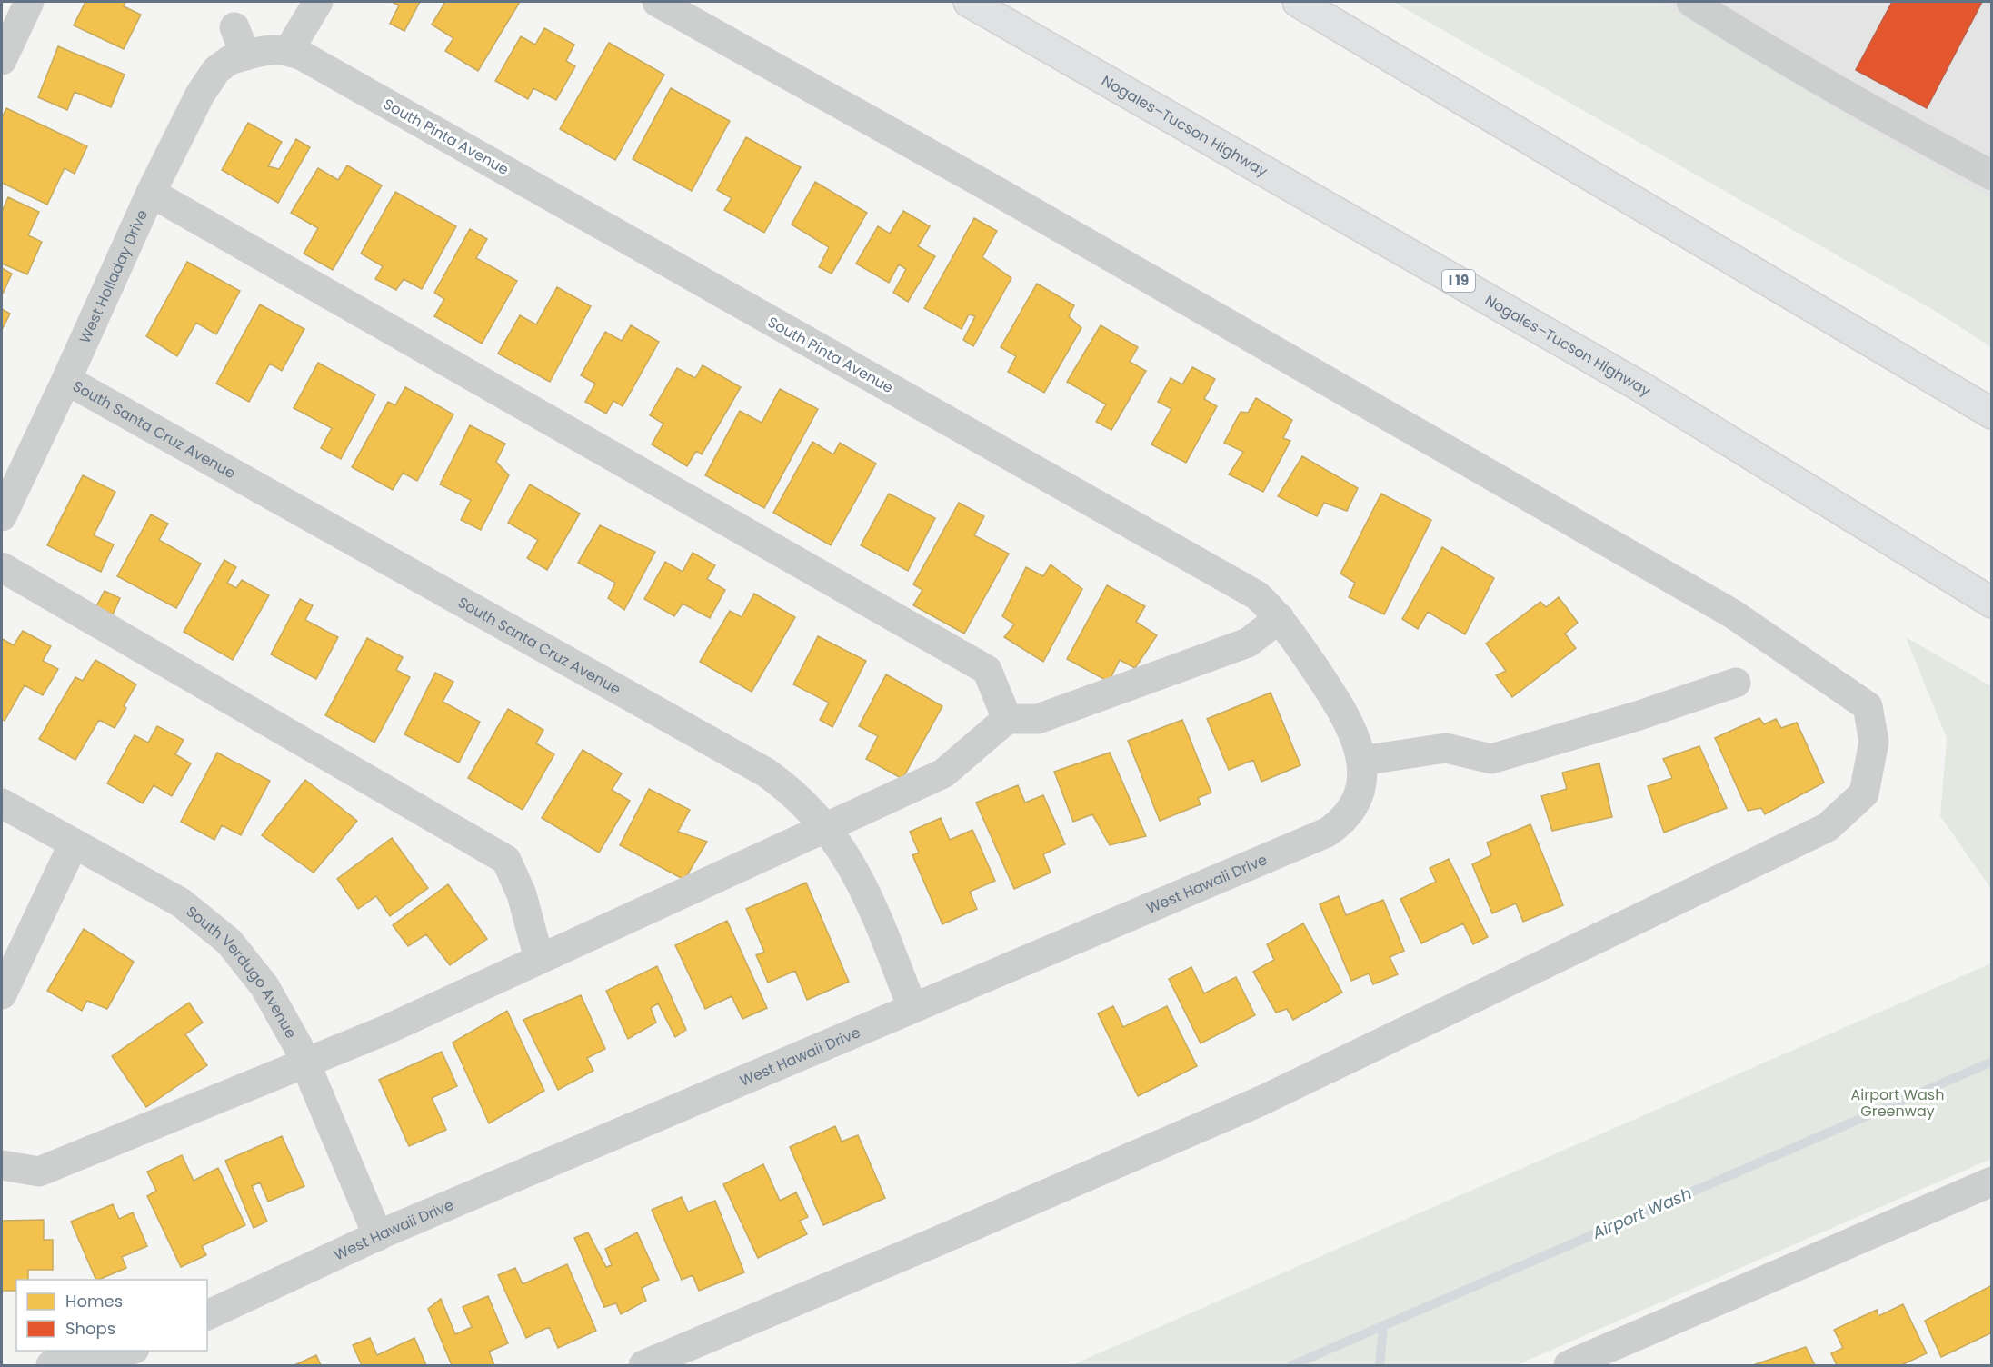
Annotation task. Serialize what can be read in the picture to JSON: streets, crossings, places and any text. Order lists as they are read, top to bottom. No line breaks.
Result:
{"streets":{"highway":["Nogales–Tucson Highway","I 19"],"street":["South Pinta Avenue","West Holladay Drive","South Santa Cruz Avenue","West Hawaii Drive","South Verdugo Avenue"]},"crossings":[["South Pinta Avenue","West Hawaii Drive"],["West Holladay Drive","South Santa Cruz Avenue"],["South Santa Cruz Avenue","West Hawaii Drive"],["West Hawaii Drive","South Verdugo Avenue"]],"water":["Airport Wash"],"parks":["Airport Wash Greenway"],"legend":["Homes","Shops"]}
